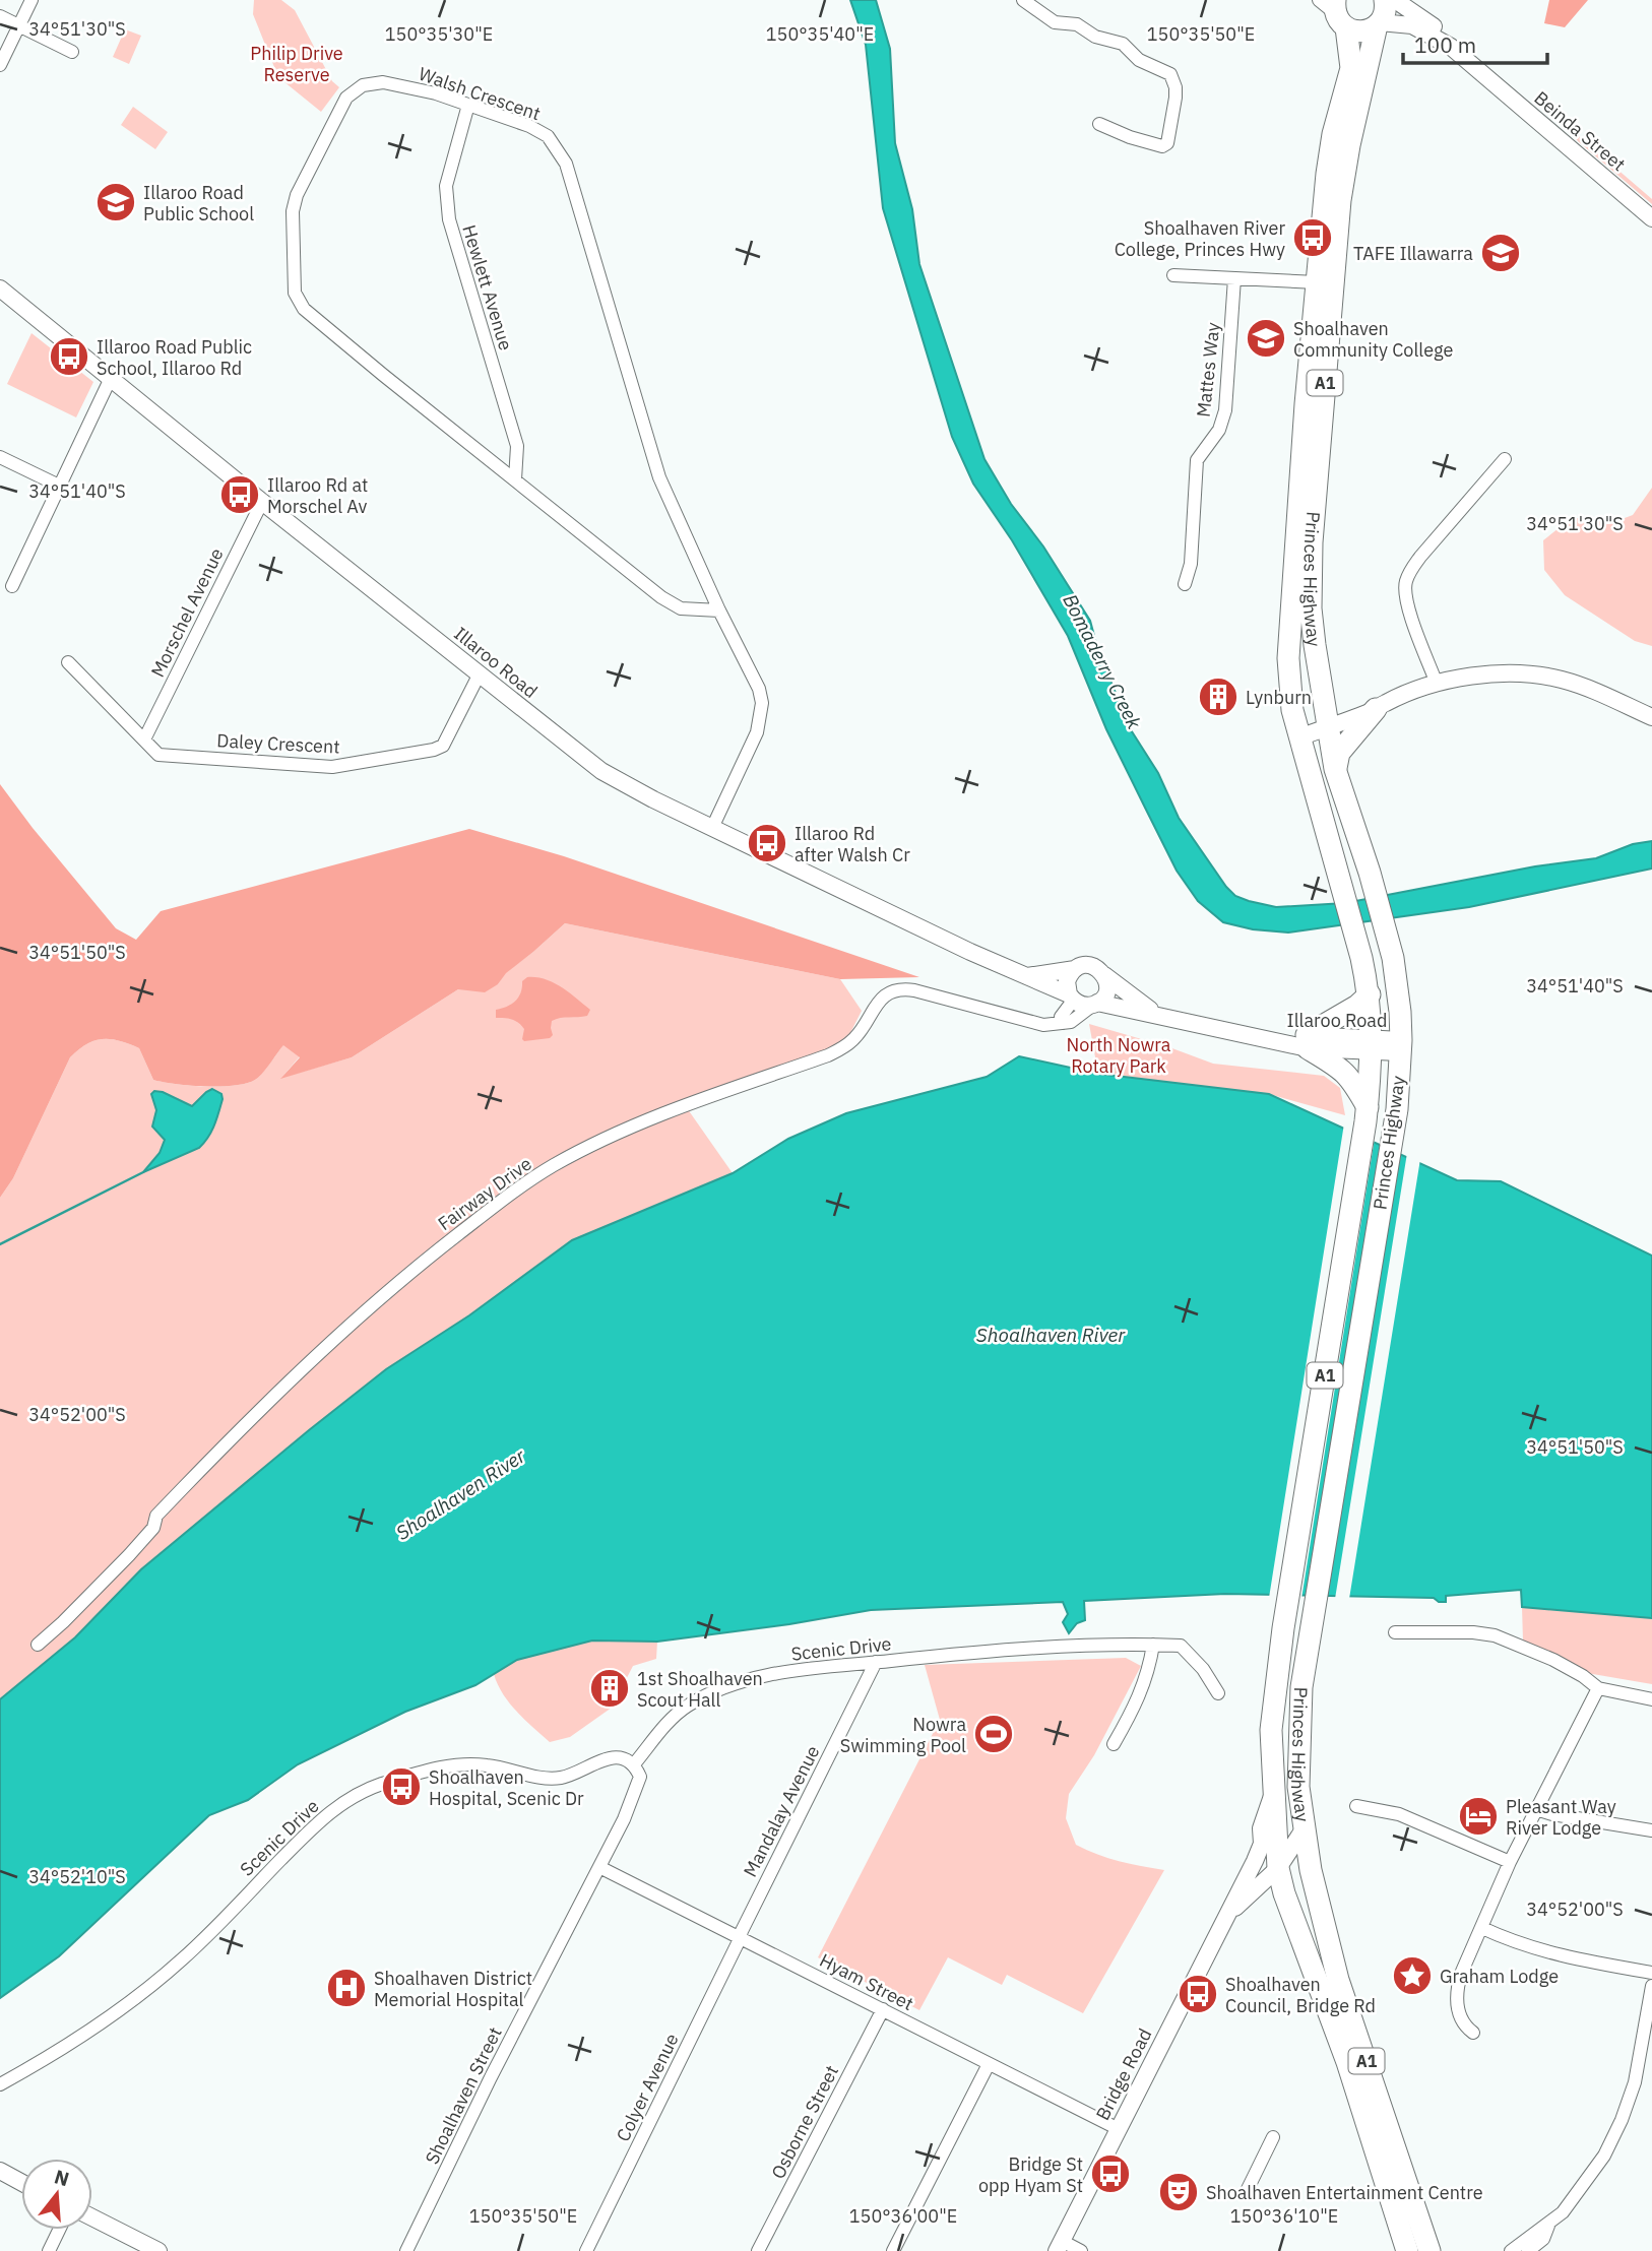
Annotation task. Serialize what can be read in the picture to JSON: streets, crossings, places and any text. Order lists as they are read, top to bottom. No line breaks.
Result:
{"streets":{"highway":["A1","Princes Highway"],"main road":["Beinda Street","Illaroo Road","Bridge Road"],"street":["Walsh Crescent","Hewlett Avenue","Mattes Way","Morschel Avenue","Daley Crescent","Fairway Drive","Scenic Drive","Mandalay Avenue","Hyam Street","Colyer Avenue","Shoalhaven Street","Osborne Street"]},"crossings":[["Walsh Crescent","Hewlett Avenue"],["Walsh Crescent","Illaroo Road"],["Beinda Street","A1"],["Beinda Street","Princes Highway"],["A1","Princes Highway"],["Princes Highway","Illaroo Road"],["Princes Highway","Bridge Road"],["Morschel Avenue","Illaroo Road"],["Morschel Avenue","Daley Crescent"],["Illaroo Road","Daley Crescent"],["Scenic Drive","Mandalay Avenue"],["Scenic Drive","Shoalhaven Street"],["Mandalay Avenue","Hyam Street"],["Mandalay Avenue","Colyer Avenue"],["Hyam Street","Bridge Road"],["Hyam Street","Colyer Avenue"],["Hyam Street","Shoalhaven Street"],["Hyam Street","Osborne Street"]],"water":["Bomaderry Creek","Shoalhaven River"],"parks":["Philip Drive Reserve","North Nowra Rotary Park"],"places":{"school or university":["Illaroo Road Public School","TAFE Illawarra","Shoalhaven Community College"],"bus stop":["Shoalhaven River College, Princes Hwy","Illaroo Road Public School, Illaroo Rd","Illaroo Rd at Morschel Av","Illaroo Rd after Walsh Cr","Shoalhaven Hospital, Scenic Dr","Shoalhaven Council, Bridge Rd","Bridge St opp Hyam St"],"building":["Lynburn","1st Shoalhaven Scout Hall"],"sports":["Nowra Swimming Pool"],"hotel":["Pleasant Way River Lodge"],"place":["Graham Lodge"],"hospital":["Shoalhaven District Memorial Hospital"],"theatre":["Shoalhaven Entertainment Centre"]},"scale_bar":"100 m","north":"top","coordinates":["34°51'30\"S","150°35'30\"E","150°35'40\"E","150°35'50\"E","34°51'40\"S","34°51'50\"S","34°52'00\"S","34°52'10\"S","150°36'00\"E","150°36'10\"E"]}
